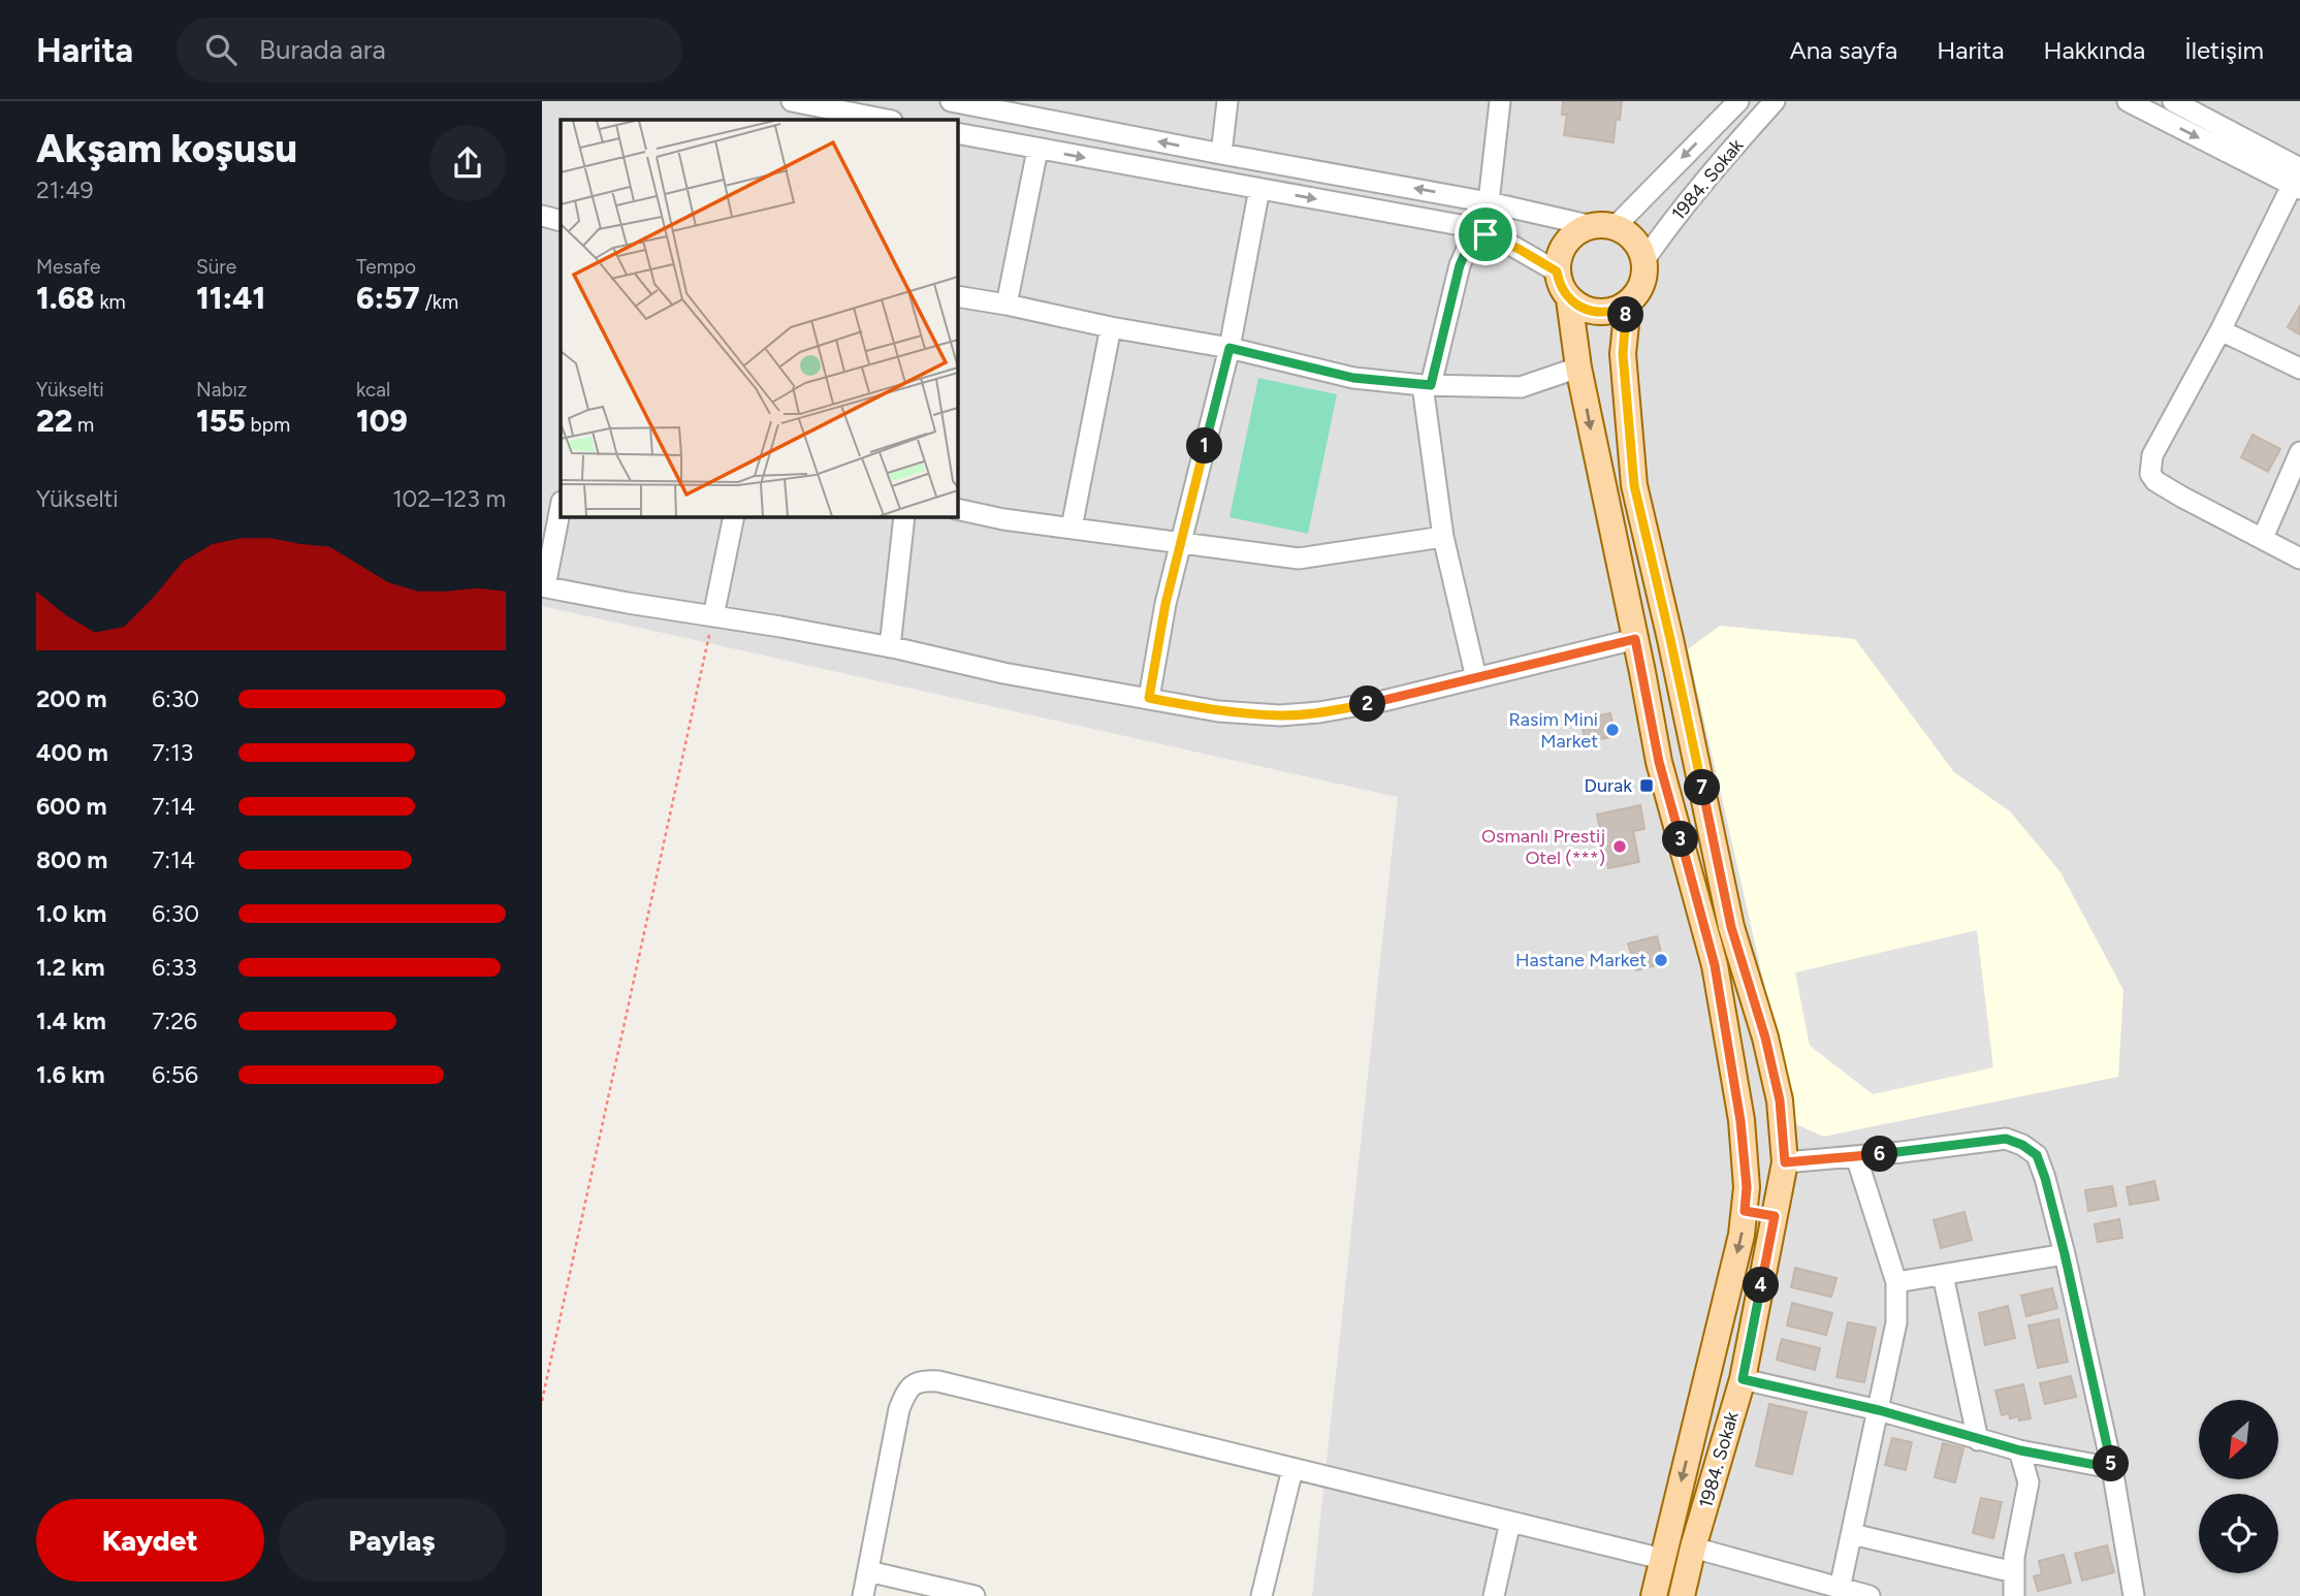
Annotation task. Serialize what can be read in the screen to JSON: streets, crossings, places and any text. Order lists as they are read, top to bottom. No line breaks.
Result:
{"streets":{"main road":["1984. Sokak"]},"places":{"other":["Rasim Mini Market","Osmanlı Prestij Otel (***)","Hastane Market"],"transit":["Durak"]},"north":"bottom left","page":{"header":"Harita","search":"Burada ara","nav":["Ana sayfa","Harita","Hakkında","İletişim"],"heading":["Akşam koşusu","21:49"],"stats":[["Mesafe","1.68 km"],["Süre","11:41"],["Tempo","6:57 /km"],["Yükselti","22 m"],["Nabız","155 bpm"],["kcal","109"]],"pins":["8","1","2","7","3","6","4","5"],"chart":["Yükselti","102–123 m"],"list":[{"name":"200 m","note":"6:30"},{"name":"400 m","note":"7:13"},{"name":"600 m","note":"7:14"},{"name":"800 m","note":"7:14"},{"name":"1.0 km","note":"6:30"},{"name":"1.2 km","note":"6:33"},{"name":"1.4 km","note":"7:26"},{"name":"1.6 km","note":"6:56"}],"buttons":["Kaydet","Paylaş"]}}
